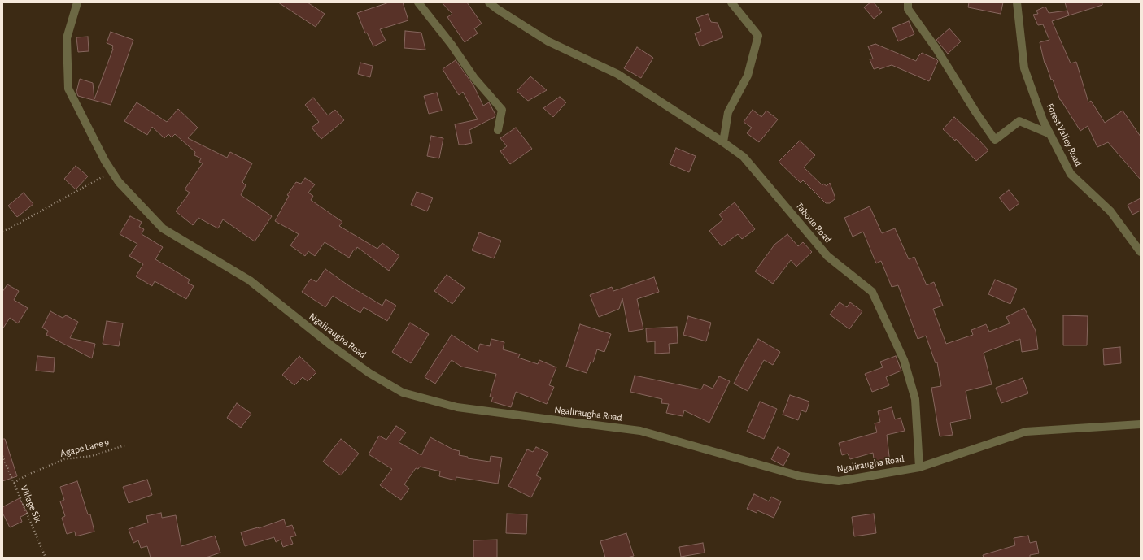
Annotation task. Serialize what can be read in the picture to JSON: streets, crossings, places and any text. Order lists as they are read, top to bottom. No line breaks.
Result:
{"streets":{"street":["Forest Valley Road","Tabouo Road","Ngaliraugha Road"],"path":["Agape Lane 9","Village Six"]},"crossings":[["Tabouo Road","Ngaliraugha Road"],["Agape Lane 9","Village Six"]]}
